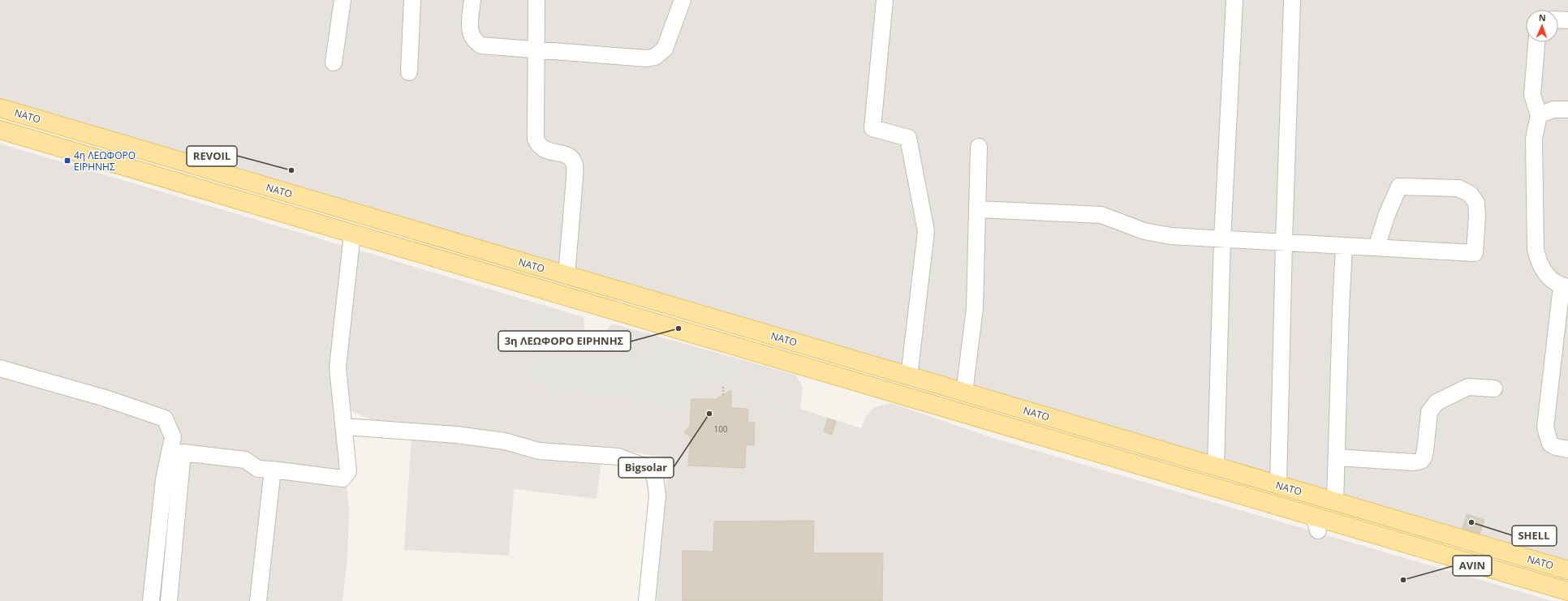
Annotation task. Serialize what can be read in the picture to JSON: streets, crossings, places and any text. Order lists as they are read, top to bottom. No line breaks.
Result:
{"streets":{"main road":["ΝΑΤΟ"]},"places":{"transit":["4η ΛΕΩΦΟΡΟ ΕΙΡΗΝΗΣ"],"other":["REVOIL","3η ΛΕΩΦΟΡΟ ΕΙΡΗΝΗΣ","Bigsolar","SHELL","AVIN"]},"house_numbers":["100"],"north":"top"}
